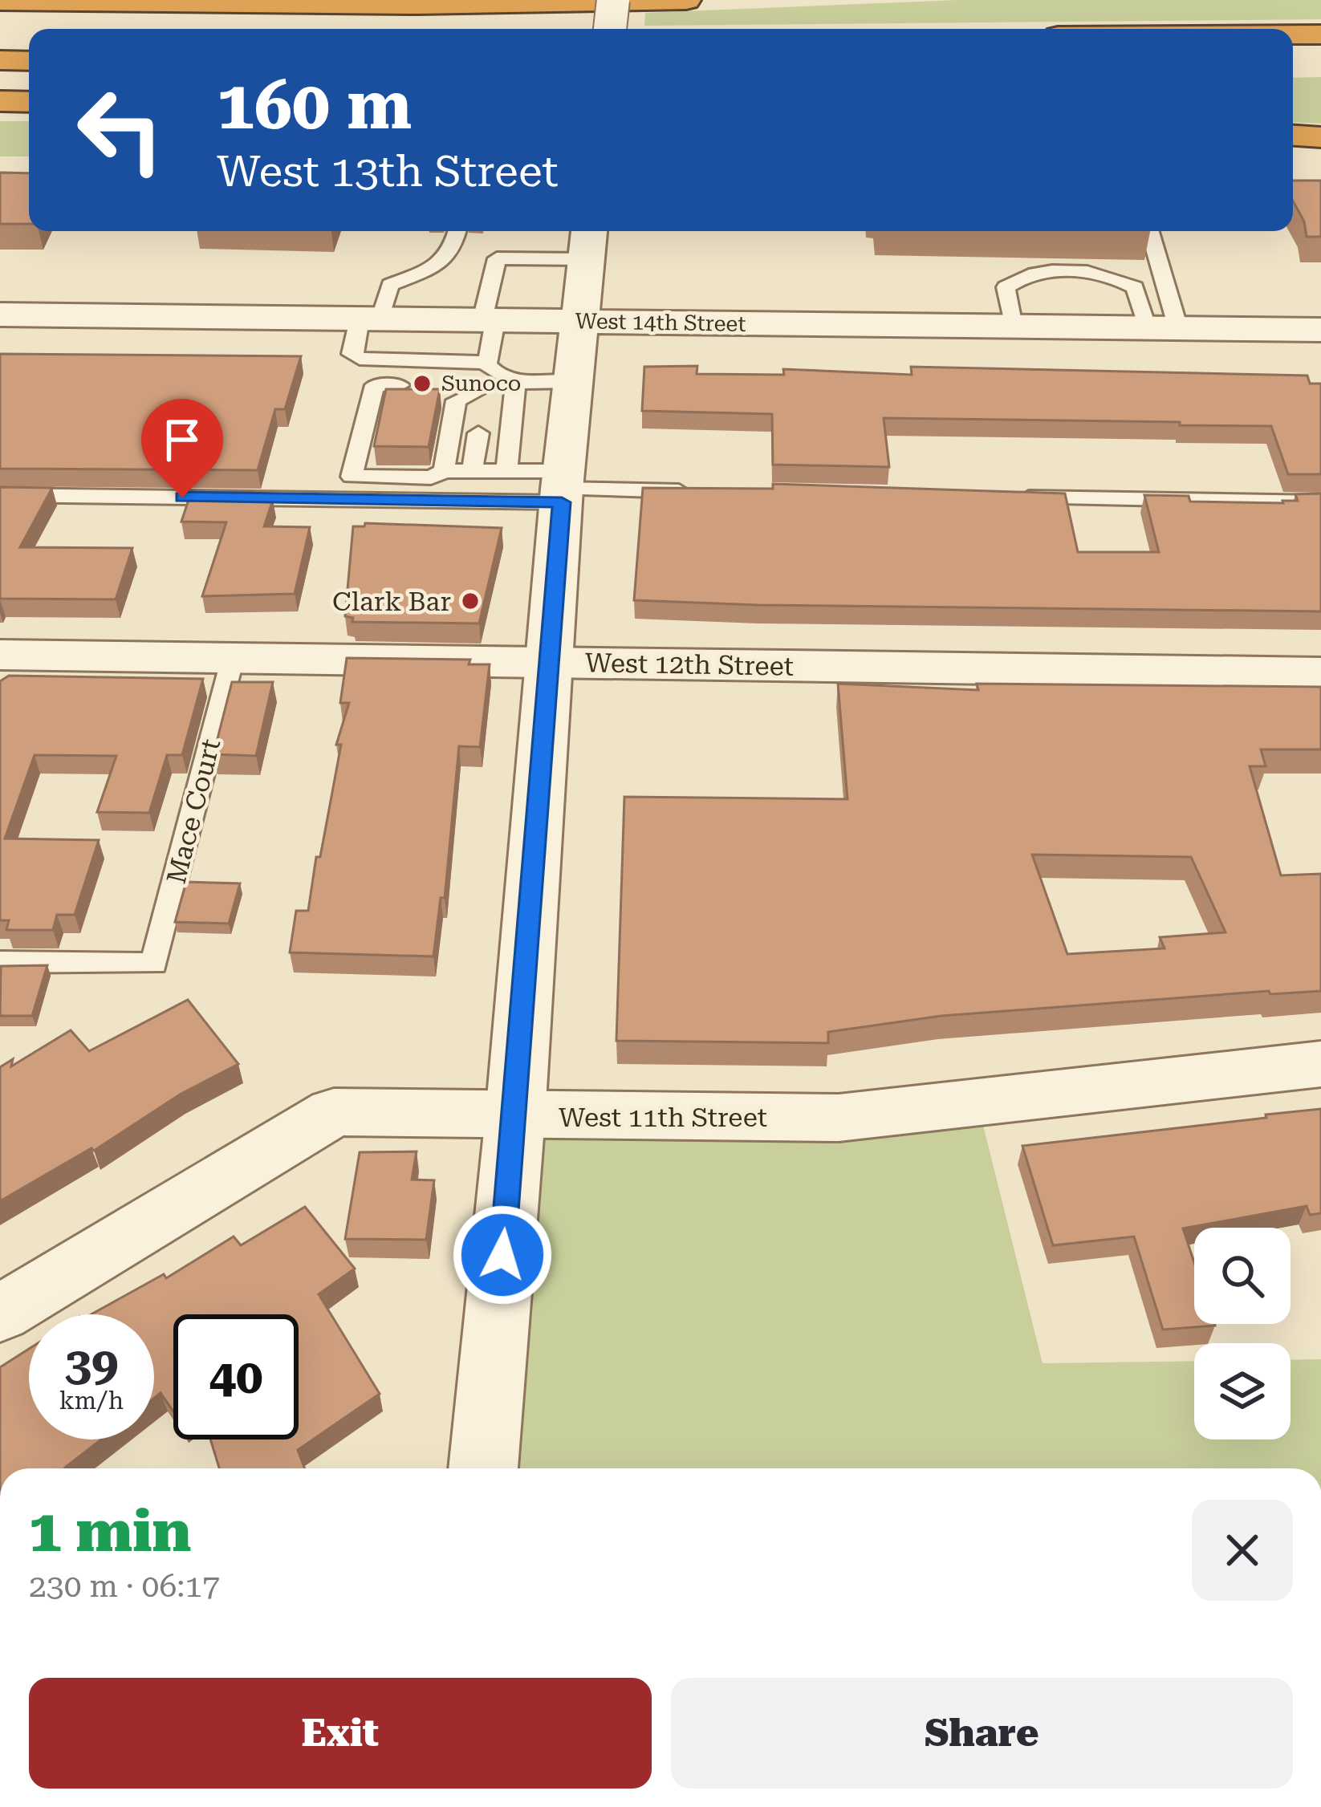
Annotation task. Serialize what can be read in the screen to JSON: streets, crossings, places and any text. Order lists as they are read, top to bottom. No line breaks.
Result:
{"streets":{"street":["West 14th Street","West 12th Street","West 11th Street"],"lane":["Mace Court"]},"crossings":[["West 12th Street","Mace Court"]],"places":["Sunoco","Clark Bar"],"page":{"turn":["160 m","West 13th Street"],"speed":"39 km/h","limit":"40","heading":["1 min","230 m · 06:17"],"buttons":["Exit","Share"]}}
